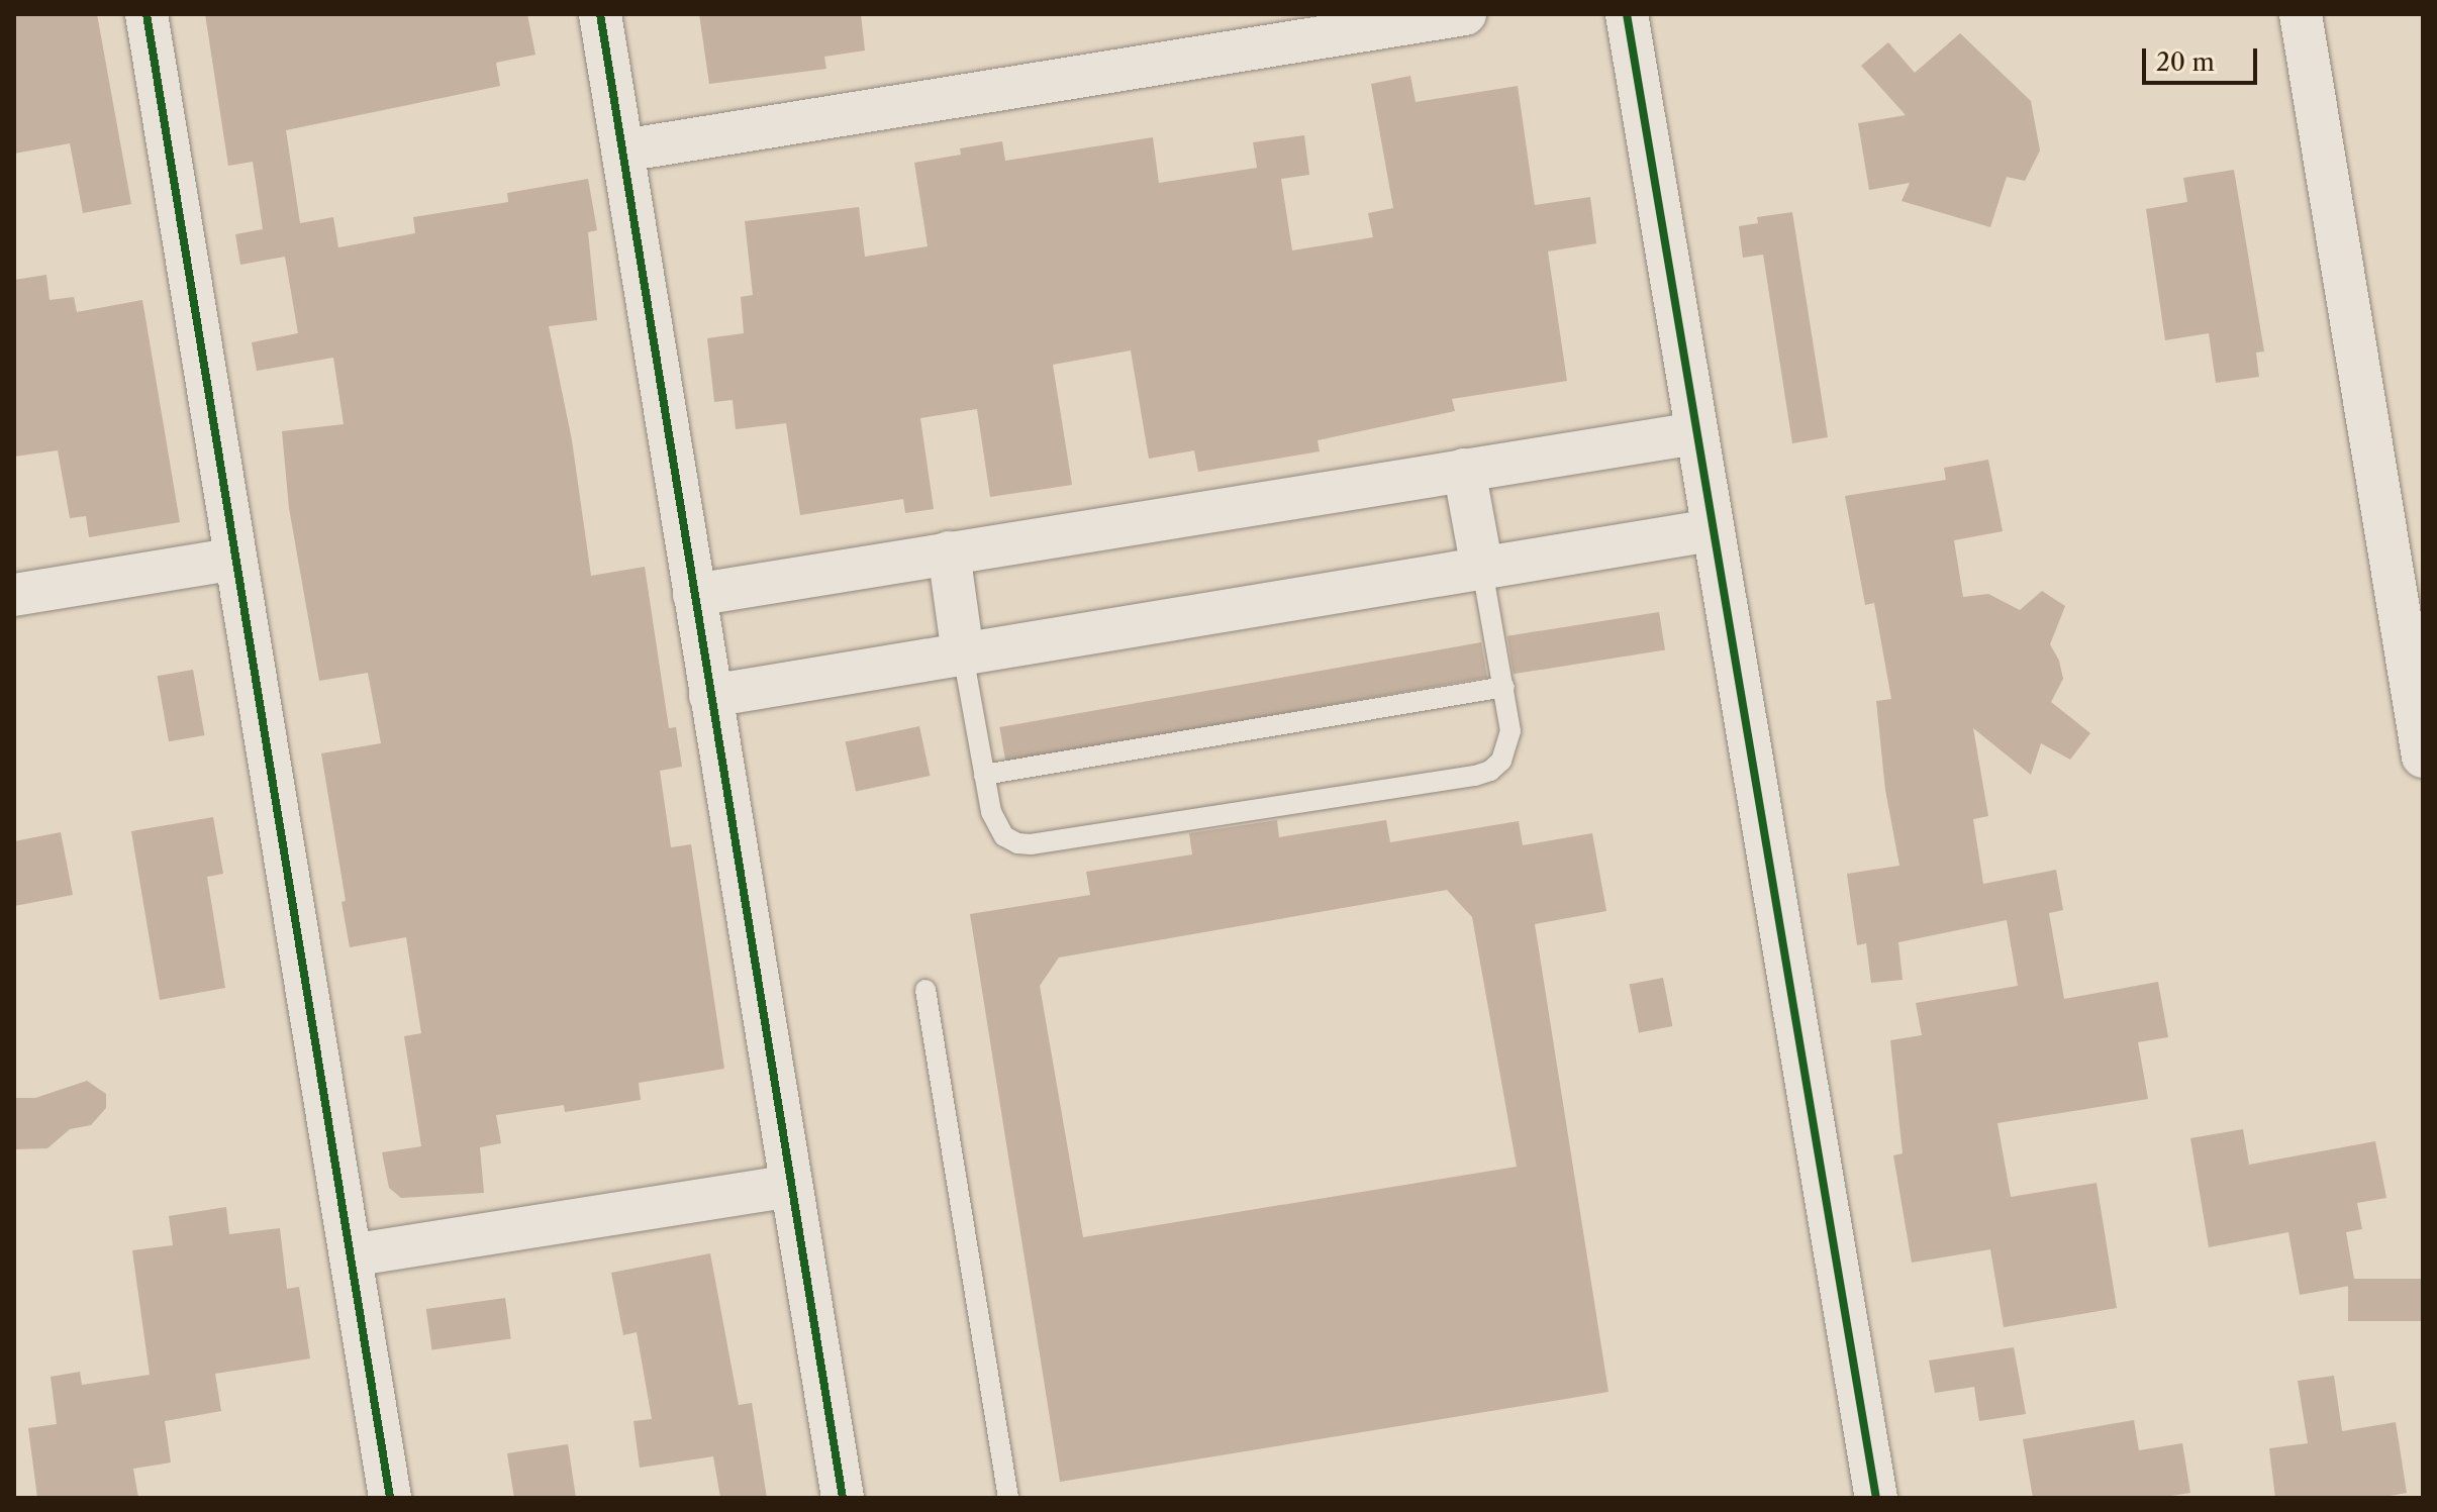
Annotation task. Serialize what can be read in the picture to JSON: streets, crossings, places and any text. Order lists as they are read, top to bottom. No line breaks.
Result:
{"scale_bar":"20 m"}
